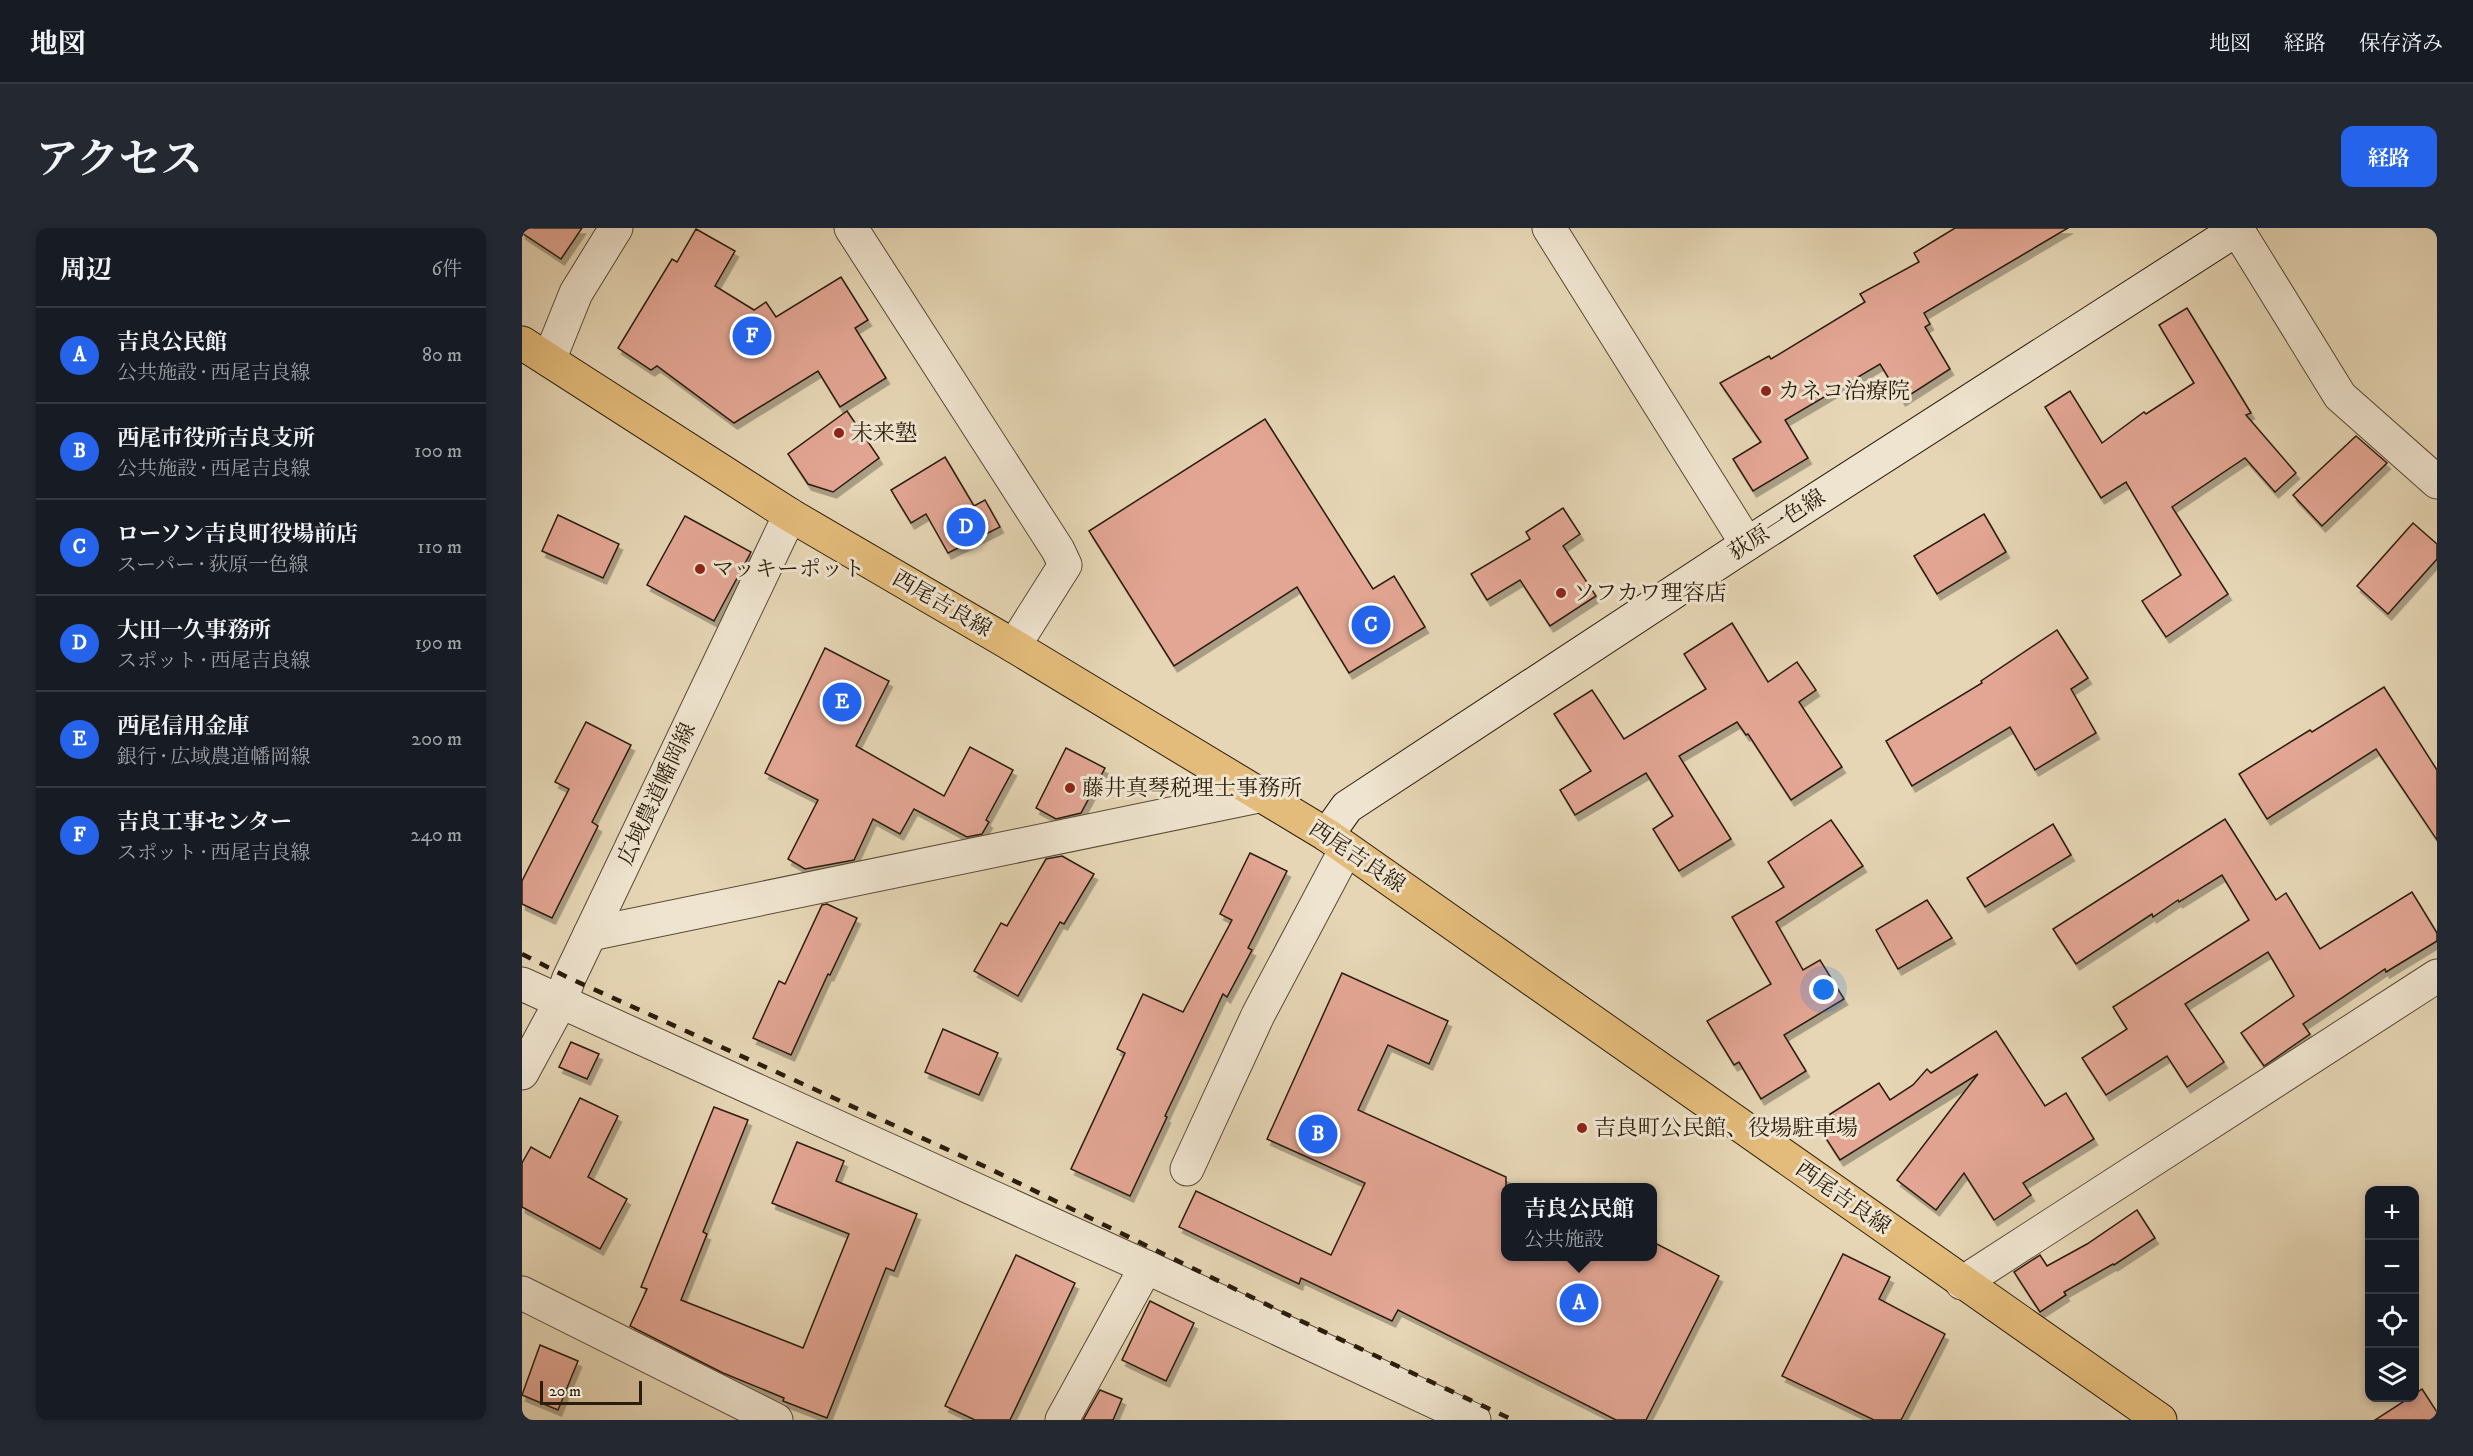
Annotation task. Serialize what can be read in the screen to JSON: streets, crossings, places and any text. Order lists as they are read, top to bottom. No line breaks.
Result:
{"streets":{"main road":["西尾吉良線"],"street":["荻原一色線","広域農道幡岡線"]},"crossings":[["荻原一色線","西尾吉良線"],["西尾吉良線","広域農道幡岡線"]],"places":["カネコ治療院","未来塾","マッキーポット","ソフカワ理容店","藤井真琴税理士事務所","吉良町公民館、役場駐車場"],"scale_bar":"20 m","page":{"header":"地図","nav":["地図","経路","保存済み"],"title":"アクセス","buttons":"経路","heading":["周辺","6件"],"list":[{"mark":"A","name":"吉良公民館","note":"公共施設 · 西尾吉良線","value":"80 m"},{"mark":"B","name":"西尾市役所吉良支所","note":"公共施設 · 西尾吉良線","value":"100 m"},{"mark":"C","name":"ローソン吉良町役場前店","note":"スーパー · 荻原一色線","value":"110 m"},{"mark":"D","name":"大田一久事務所","note":"スポット · 西尾吉良線","value":"190 m"},{"mark":"E","name":"西尾信用金庫","note":"銀行 · 広域農道幡岡線","value":"200 m"},{"mark":"F","name":"吉良工事センター","note":"スポット · 西尾吉良線","value":"240 m"}],"pins":["F","D","C","E","B","A"],"popup":["吉良公民館","公共施設"],"map_buttons":["+","−"],"scale":"20 m"}}
